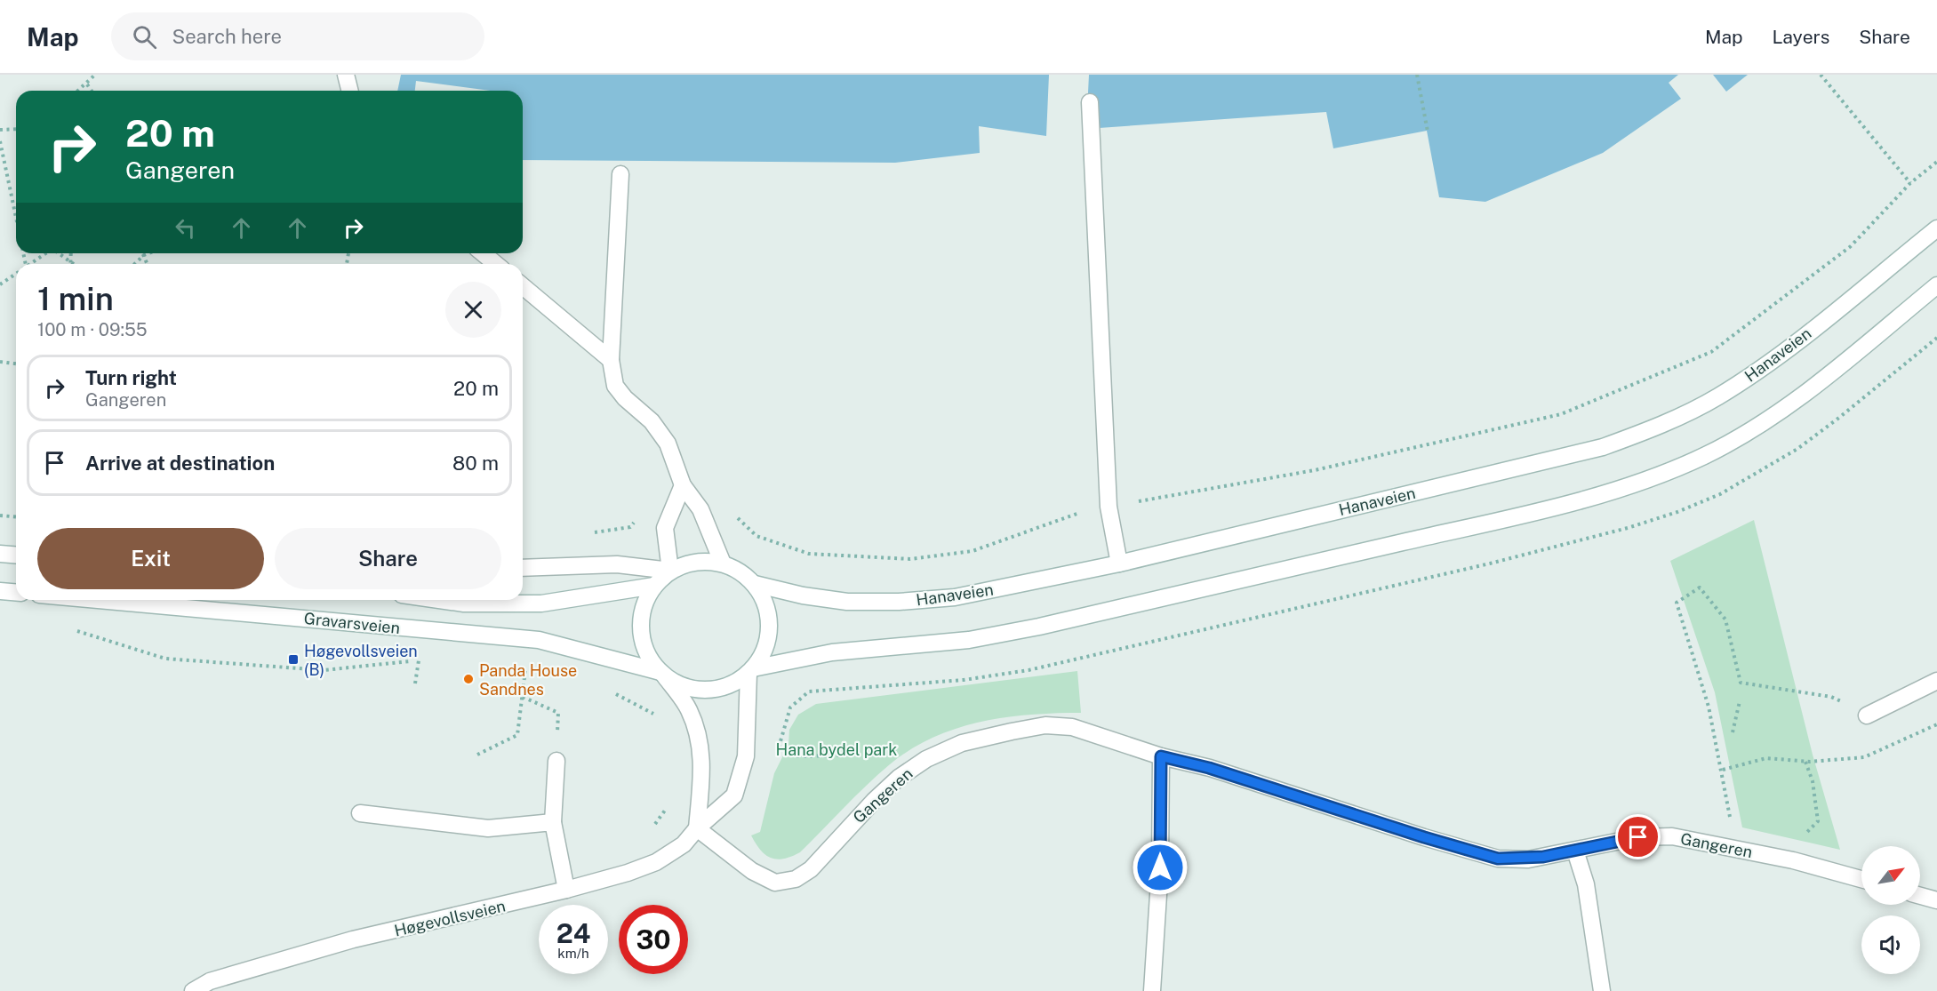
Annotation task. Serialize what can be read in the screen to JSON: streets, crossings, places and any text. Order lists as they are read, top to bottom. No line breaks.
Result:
{"streets":{"main road":["Hanaveien","Gravarsveien","Gangeren","Høgevollsveien"]},"crossings":[["Hanaveien","Gravarsveien"],["Hanaveien","Høgevollsveien"],["Gravarsveien","Høgevollsveien"],["Gangeren","Høgevollsveien"]],"parks":["Hana bydel park"],"places":{"transit":["Høgevollsveien (B)"],"other":["Panda House Sandnes"]},"north":"top right","page":{"header":"Map","search":"Search here","nav":["Map","Layers","Share"],"turn":["20 m","Gangeren"],"heading":["1 min","100 m · 09:55"],"list":[{"name":"Turn right","note":"Gangeren","value":"20 m"},{"name":"Arrive at destination","value":"80 m"}],"buttons":["Exit","Share"],"speed":"24 km/h","limit":"30"}}
